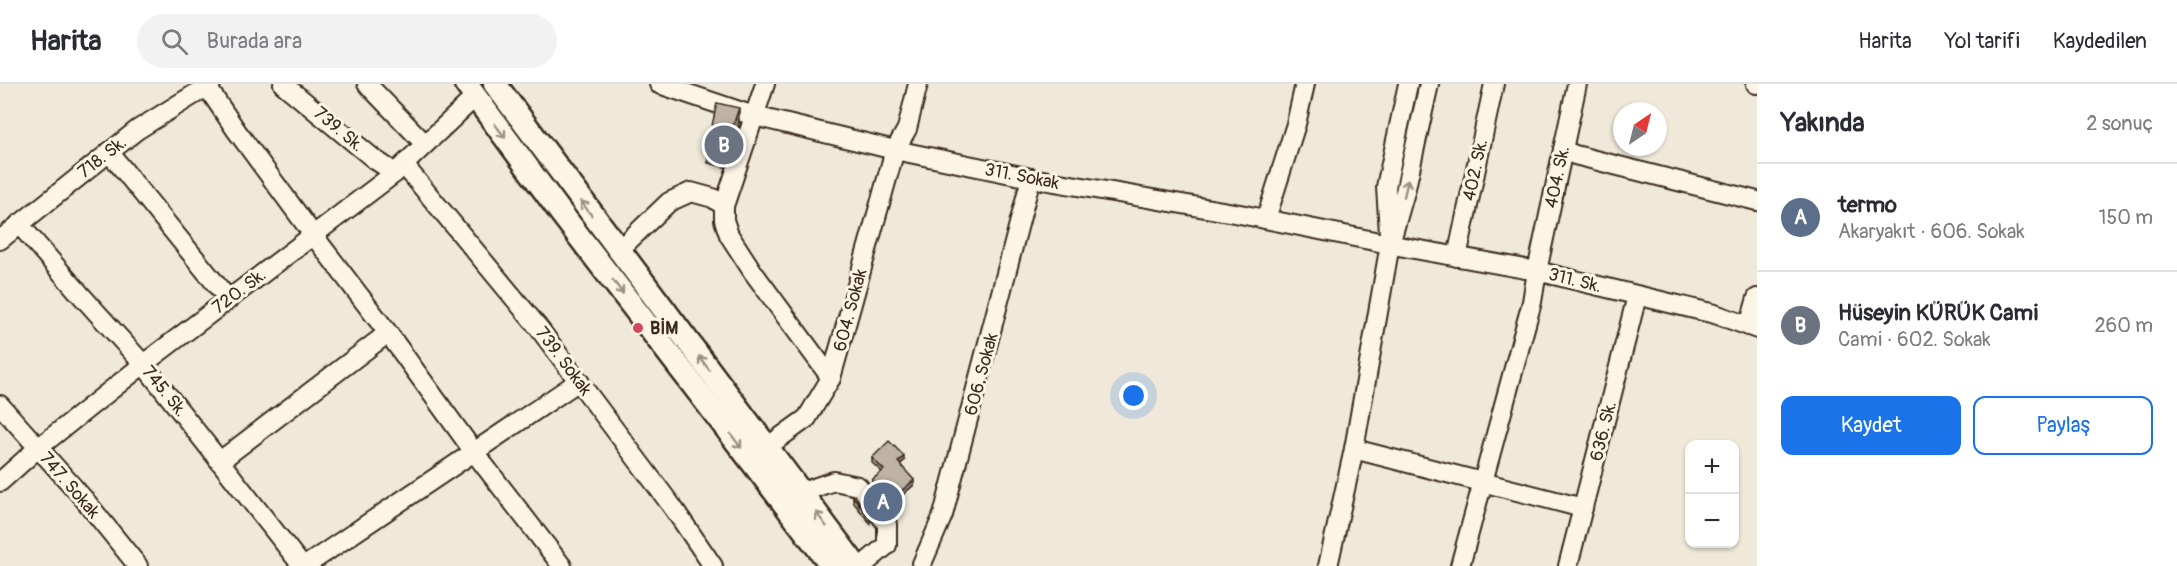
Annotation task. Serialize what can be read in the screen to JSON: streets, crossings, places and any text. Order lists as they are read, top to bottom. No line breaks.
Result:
{"streets":{"street":["739. Sk.","718. Sk.","402. Sk.","311. Sokak","404. Sk.","311. Sk.","720. Sk.","604. Sokak","739. Sokak","606. Sokak","745. Sk.","636. Sk.","747. Sokak"]},"crossings":[["739. Sk.","720. Sk."],["739. Sk.","739. Sokak"],["718. Sk.","745. Sk."],["402. Sk.","311. Sk."],["311. Sokak","311. Sk."],["311. Sokak","604. Sokak"],["311. Sokak","606. Sokak"],["404. Sk.","311. Sk."],["311. Sk.","636. Sk."],["720. Sk.","739. Sokak"],["720. Sk.","745. Sk."],["720. Sk.","747. Sokak"]],"places":["BİM"],"north":"top right","page":{"header":"Harita","search":"Burada ara","nav":["Harita","Yol tarifi","Kaydedilen"],"heading":["Yakında","2 sonuç"],"pins":["B","A"],"list":[{"mark":"A","name":"termo","note":"Akaryakıt · 606. Sokak","value":"150 m"},{"mark":"B","name":"Hüseyin KÜRÜK Cami","note":"Cami · 602. Sokak","value":"260 m"}],"buttons":["Kaydet","Paylaş"],"map_buttons":["+","−"]}}
